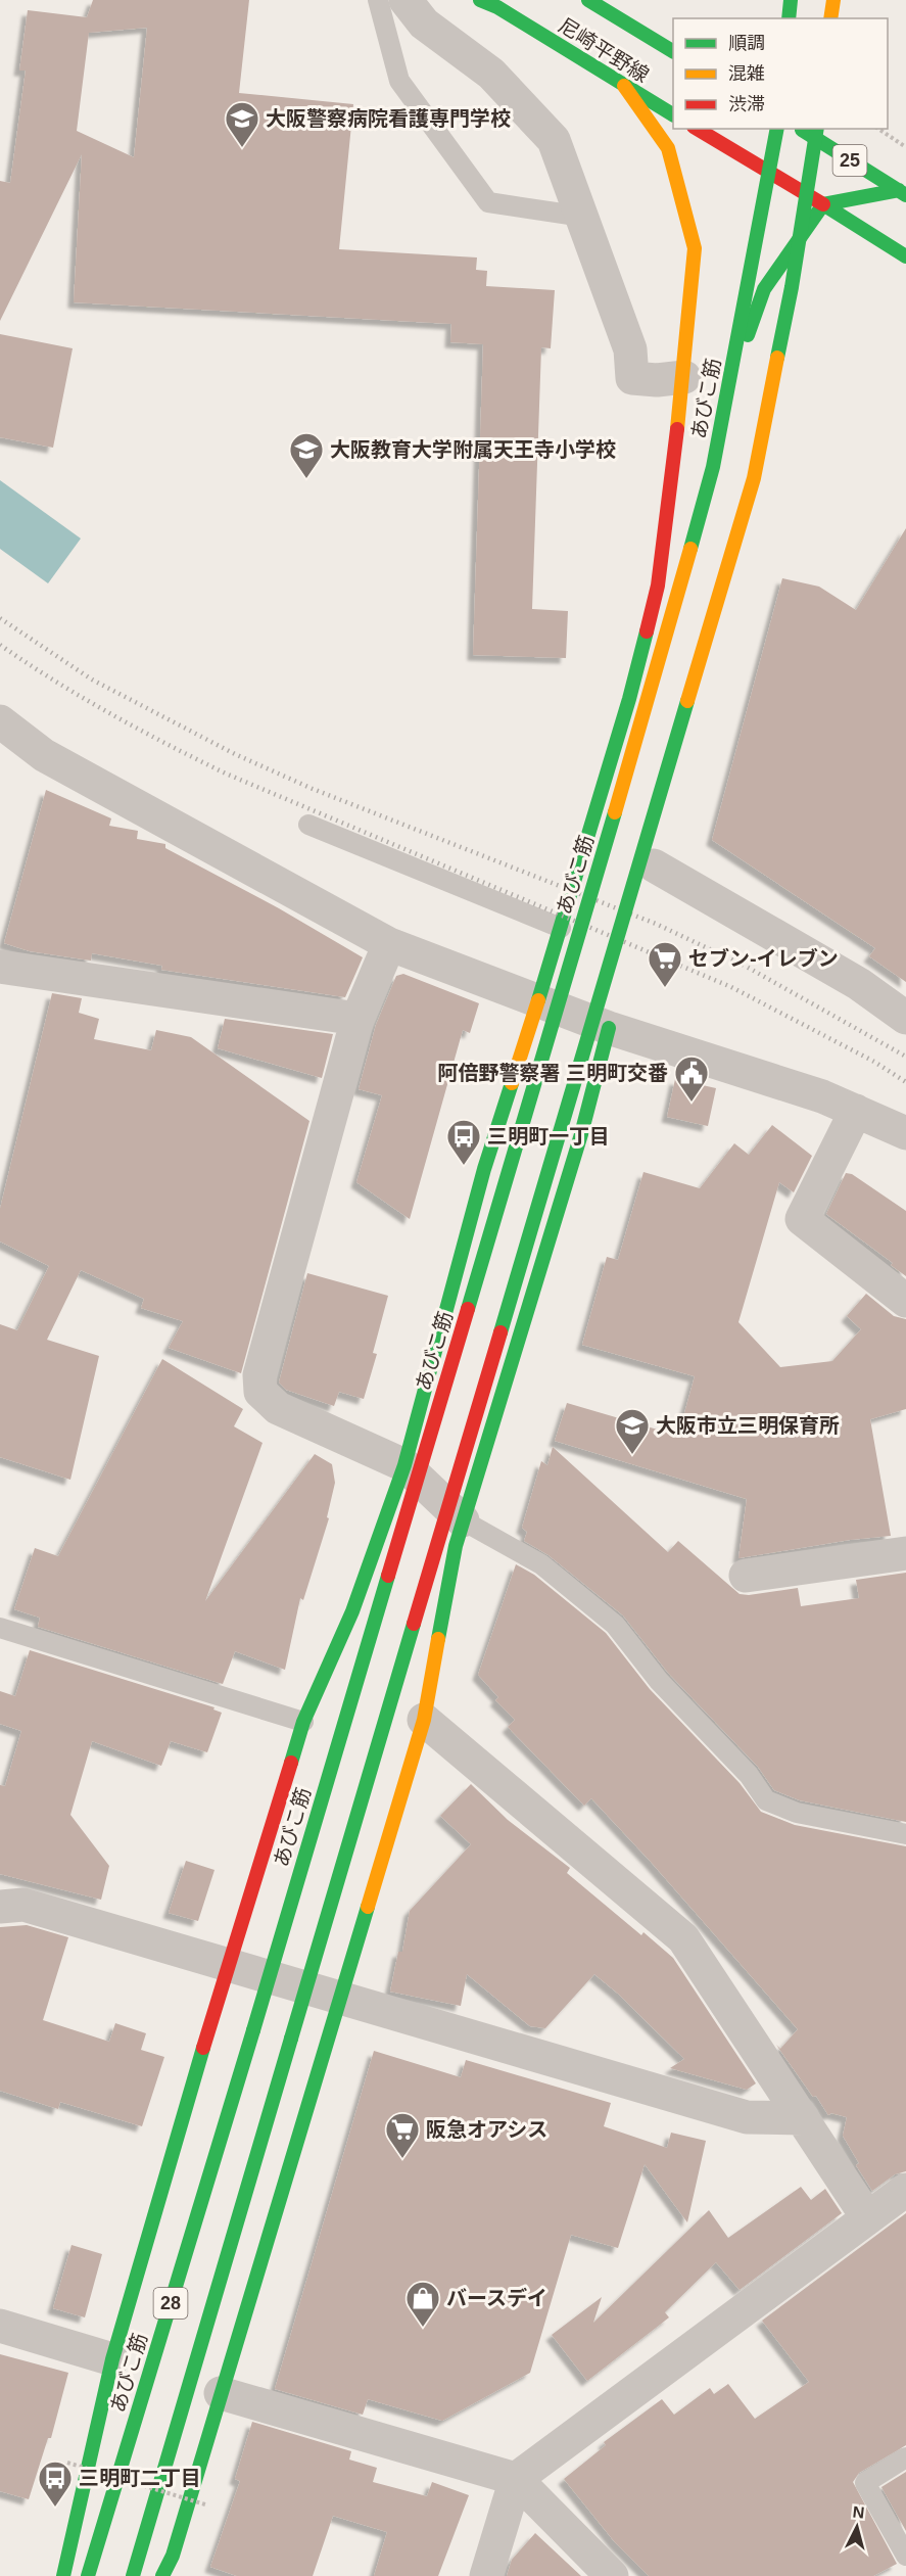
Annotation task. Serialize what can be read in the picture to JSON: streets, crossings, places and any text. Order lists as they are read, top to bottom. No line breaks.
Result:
{"streets":{"main road":["尼崎平野線","25","あびこ筋","28"]},"places":{"school or university":["大阪警察病院看護専門学校","大阪教育大学附属天王寺小学校","大阪市立三明保育所"],"supermarket":["セブン-イレブン","阪急オアシス"],"public building":["阿倍野警察署 三明町交番"],"bus stop":["三明町一丁目","三明町二丁目"],"shop":["バースデイ"]},"legend":["順調","混雑","渋滞"],"north":"top"}
